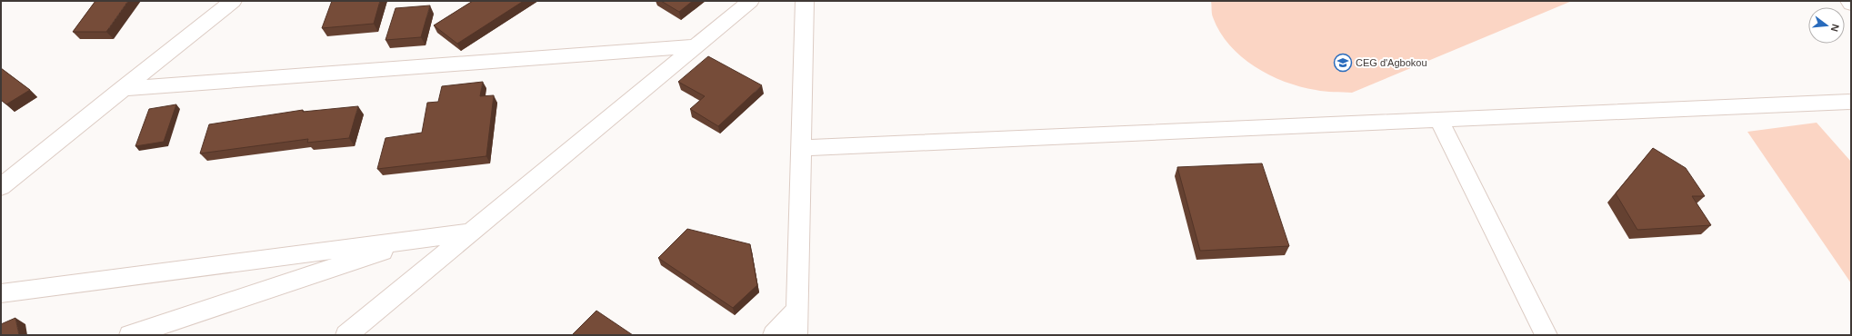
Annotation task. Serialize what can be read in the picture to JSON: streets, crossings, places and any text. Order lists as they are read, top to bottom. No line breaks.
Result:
{"places":{"school or university":["CEG d'Agbokou"]},"north":"right"}
